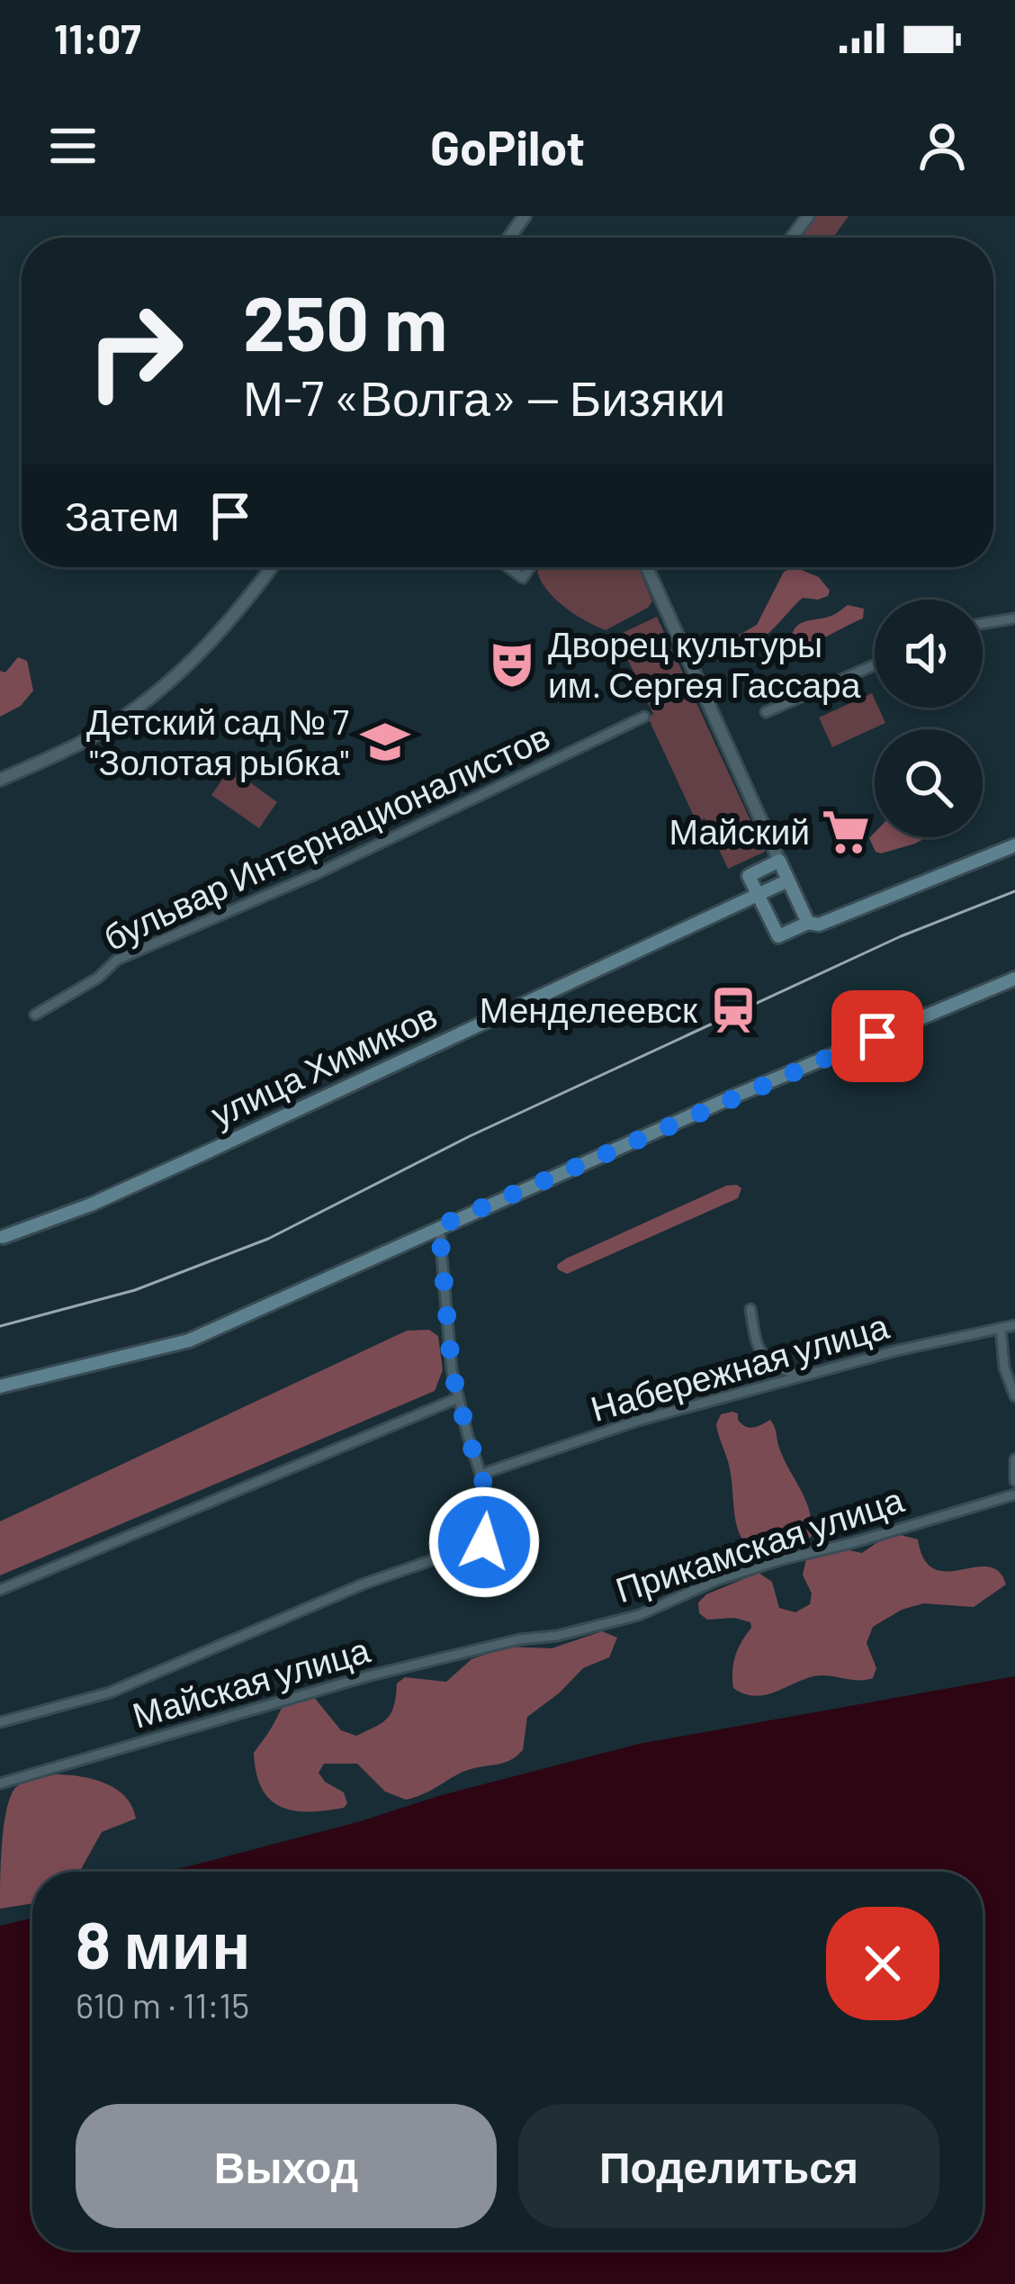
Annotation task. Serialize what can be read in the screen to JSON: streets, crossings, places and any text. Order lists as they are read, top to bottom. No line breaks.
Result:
{"streets":{"main road":["улица Химиков"],"street":["бульвар Интернационалистов","Набережная улица","Прикамская улица","Майская улица"]},"crossings":[["Прикамская улица","Майская улица"]],"places":{"theatre":["Дворец культуры им. Сергея Гассара"],"school or university":["Детский сад № 7 \"Золотая рыбка\""],"supermarket":["Майский"],"station":["Менделеевск"]},"page":{"status":"11:07","header":"GoPilot","turn":["250 m","М-7 «Волга» — Бизяки"],"then":"Затем","heading":["8 мин","610 m · 11:15"],"buttons":["Выход","Поделиться"]}}
